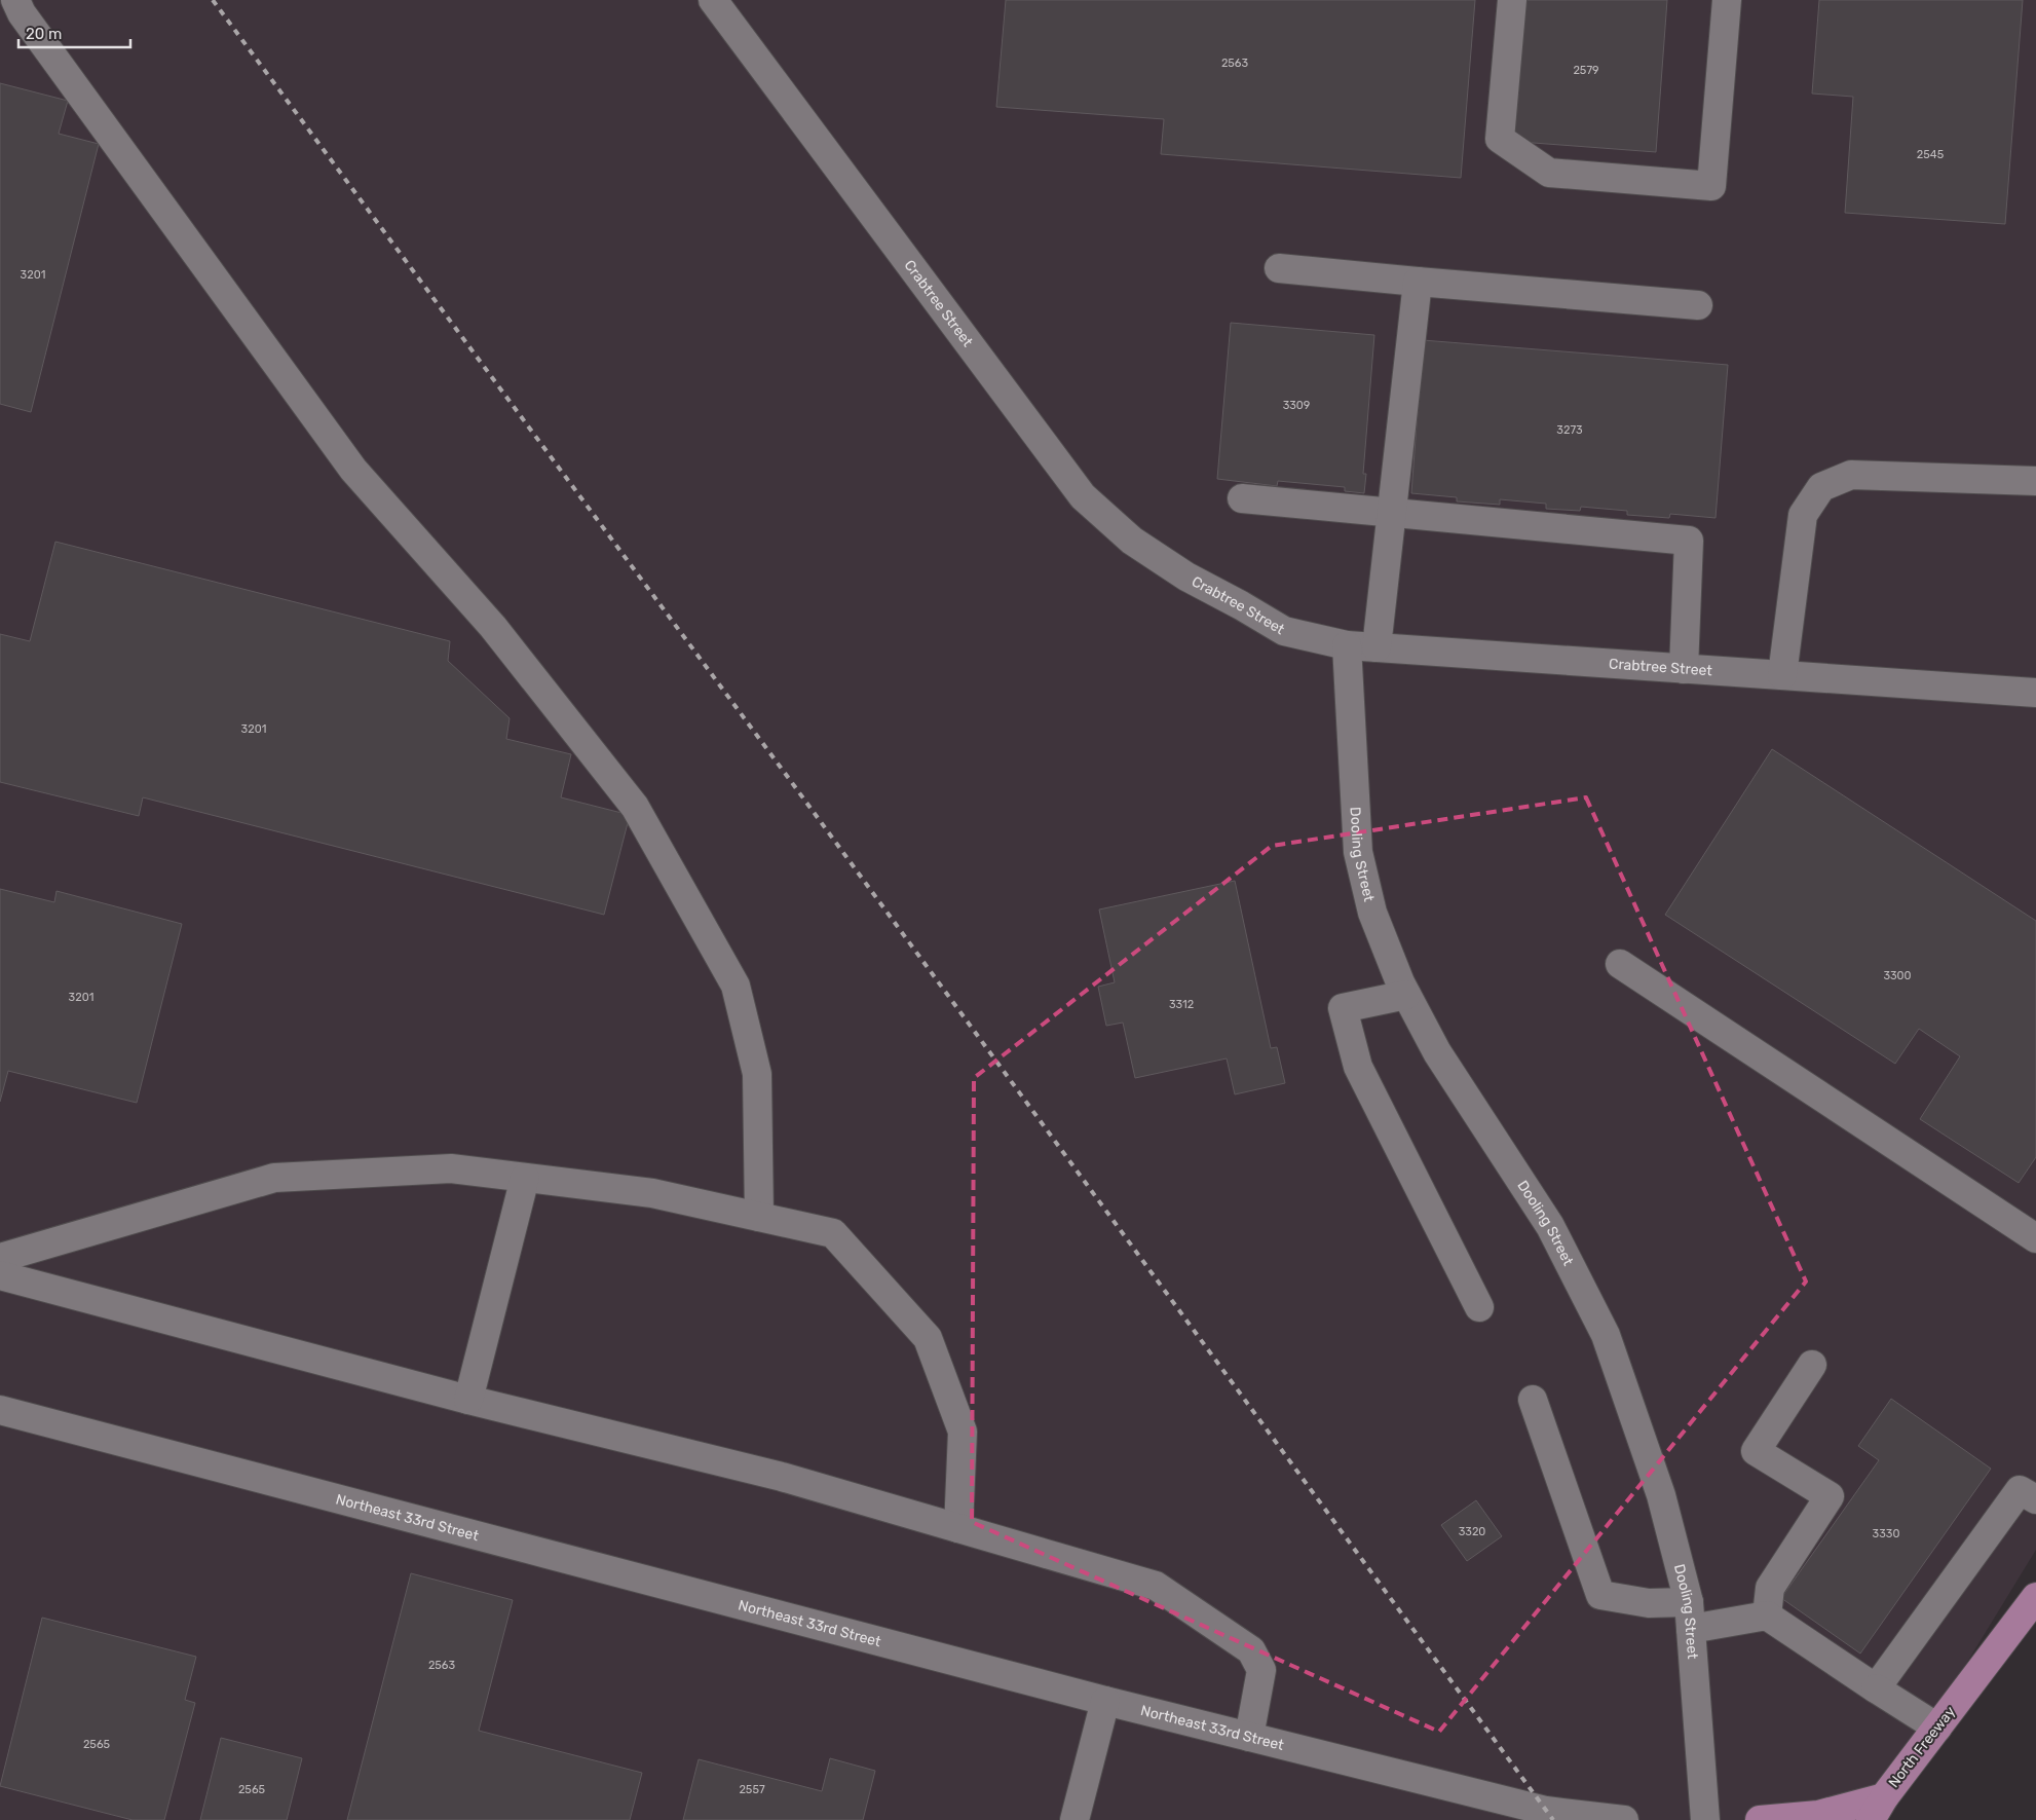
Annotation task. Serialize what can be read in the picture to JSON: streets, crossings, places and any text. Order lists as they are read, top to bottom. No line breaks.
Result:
{"streets":{"main road":["North Freeway"],"street":["Crabtree Street","Dooling Street","Northeast 33rd Street"]},"crossings":[["Crabtree Street","Dooling Street"]],"house_numbers":["2563","2579","2545","3201","3309","3273","3201","3300","3201","3312","3320","3330","2563","2565","2565","2557"],"scale_bar":"20 m"}
